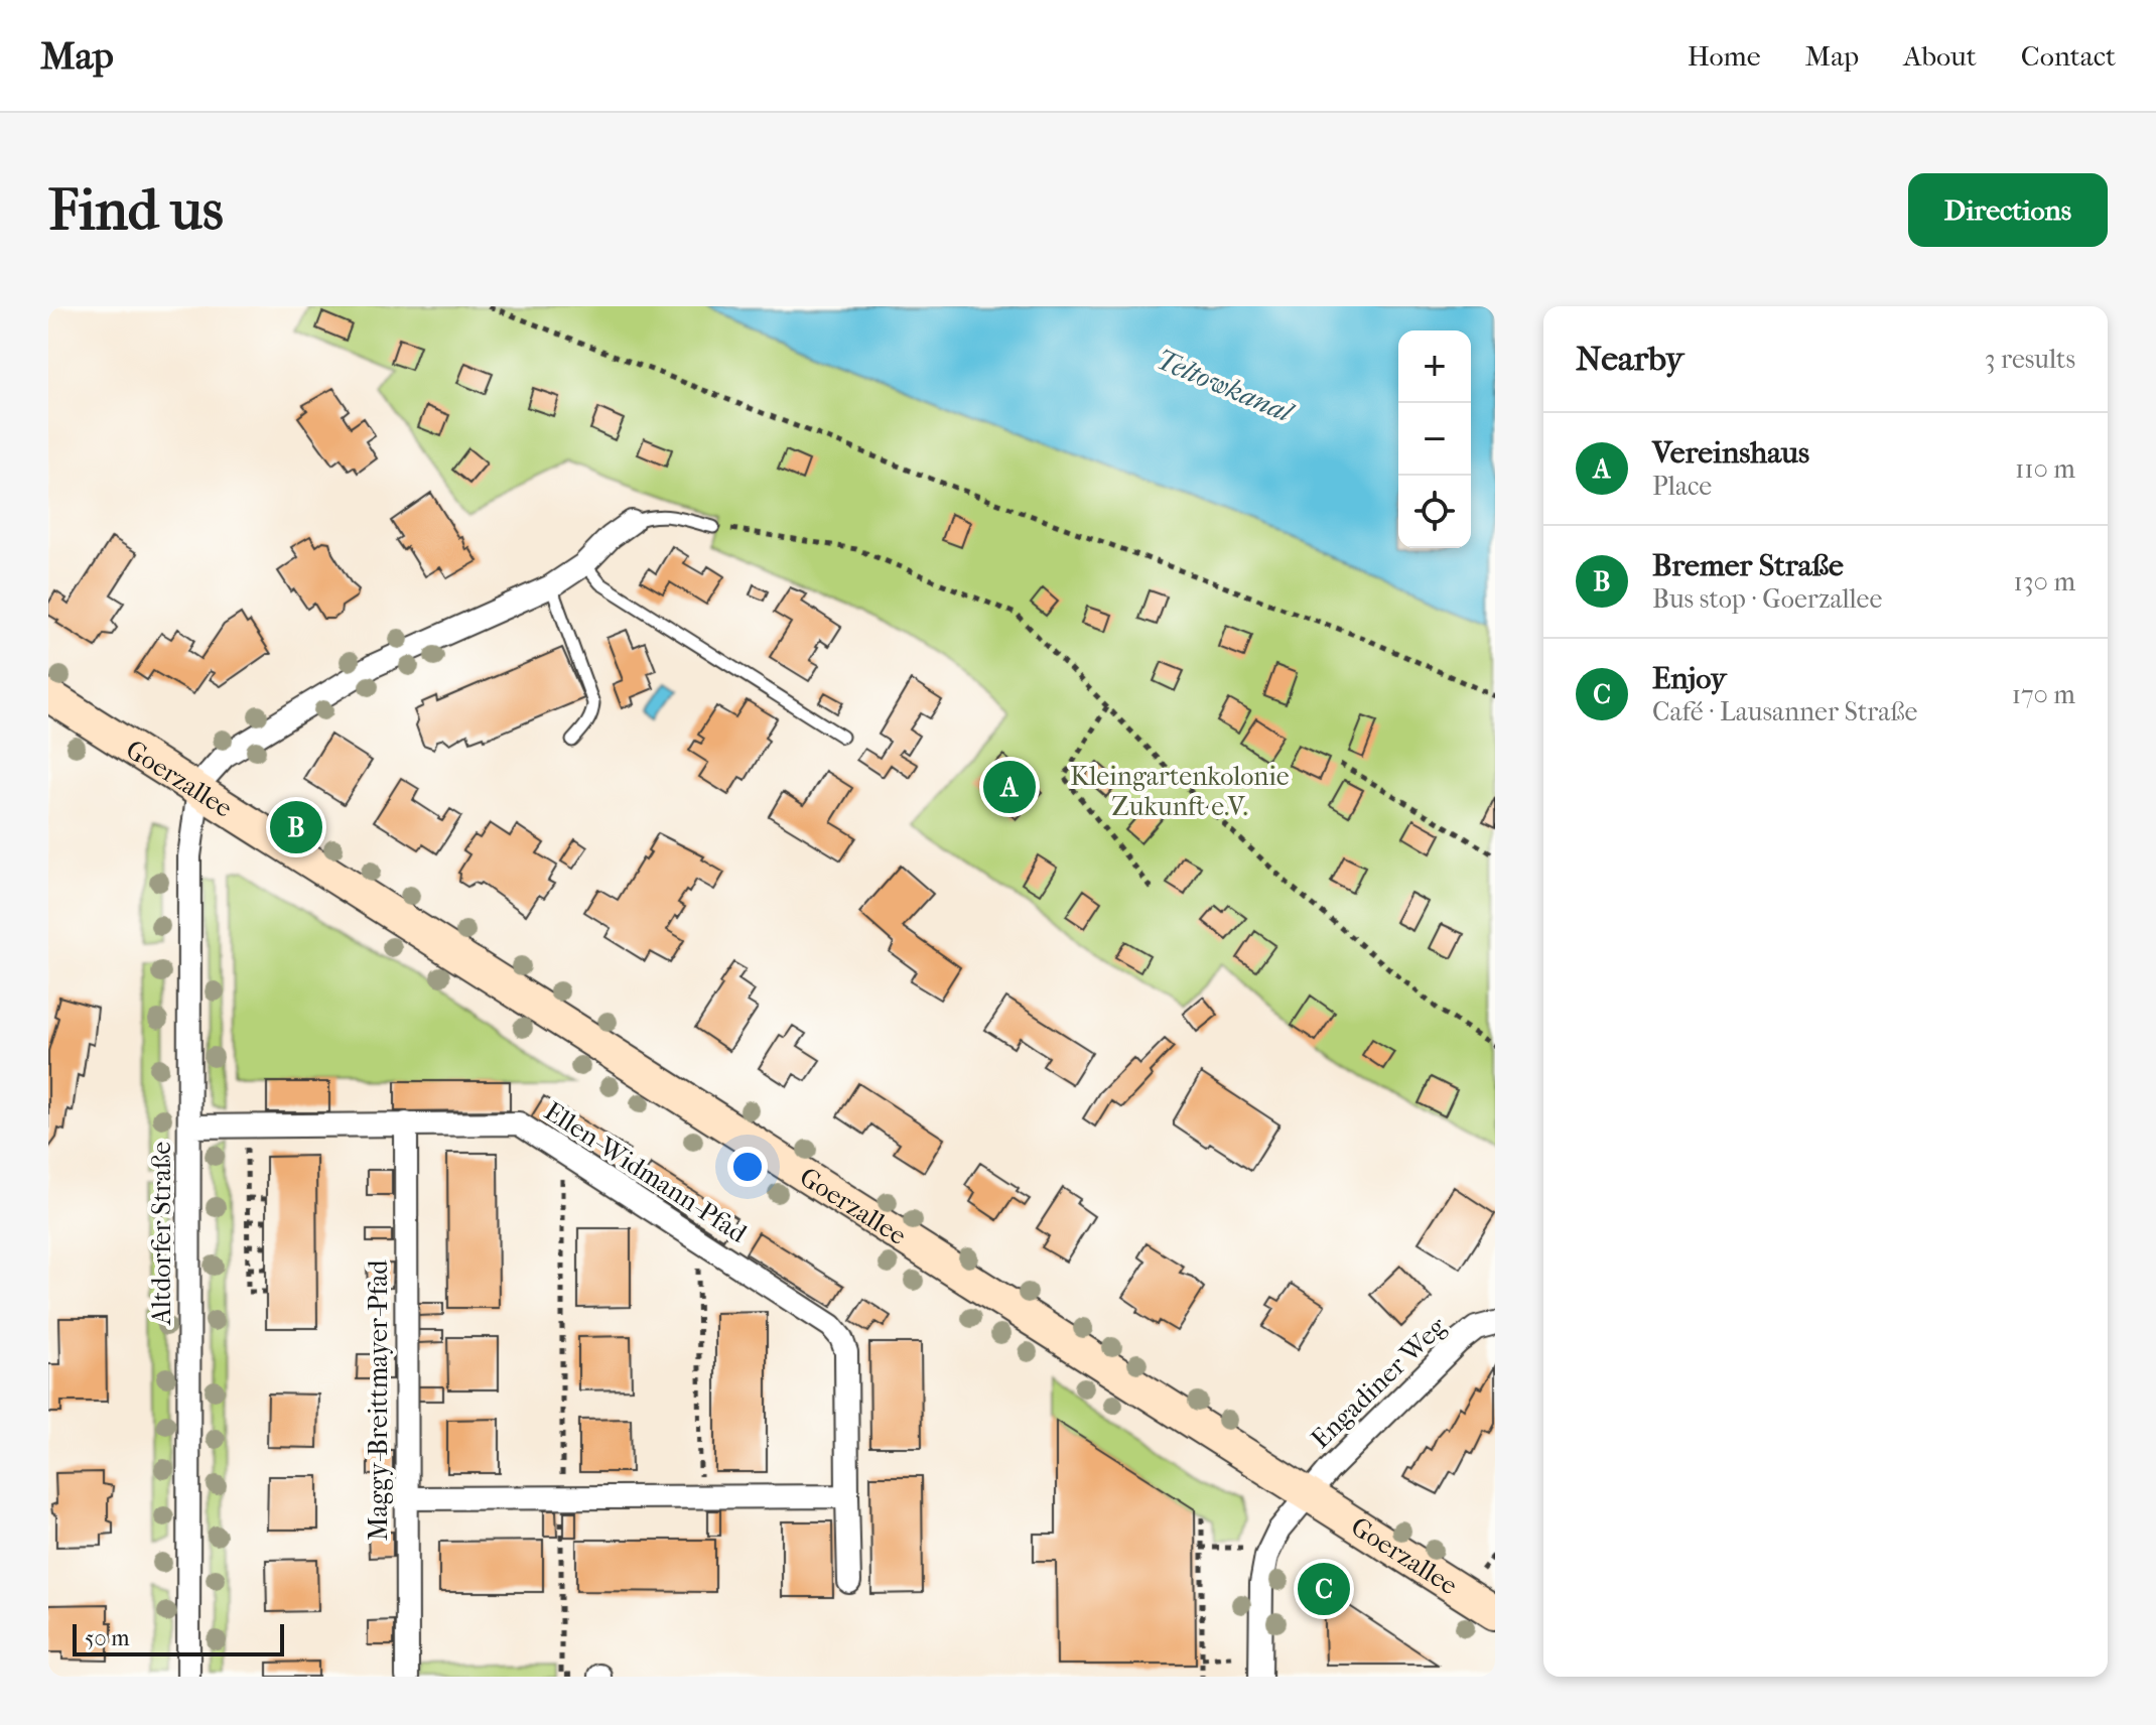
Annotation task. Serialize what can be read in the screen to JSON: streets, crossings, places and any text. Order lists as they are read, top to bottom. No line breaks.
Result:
{"streets":{"main road":["Goerzallee"],"street":["Ellen-Widmann-Pfad","Altdorfer Straße","Engadiner Weg","Maggy-Breittmayer-Pfad"]},"crossings":[["Goerzallee","Altdorfer Straße"],["Goerzallee","Engadiner Weg"],["Ellen-Widmann-Pfad","Altdorfer Straße"],["Ellen-Widmann-Pfad","Maggy-Breittmayer-Pfad"]],"water":["Teltowkanal"],"parks":["Kleingartenkolonie Zukunft e.V."],"scale_bar":"50 m","page":{"header":"Map","nav":["Home","Map","About","Contact"],"buttons":"Directions","title":"Find us","heading":["Nearby","3 results"],"map_buttons":["+","−"],"list":[{"mark":"A","name":"Vereinshaus","note":"Place","value":"110 m"},{"mark":"B","name":"Bremer Straße","note":"Bus stop · Goerzallee","value":"130 m"},{"mark":"C","name":"Enjoy","note":"Café · Lausanner Straße","value":"170 m"}],"pins":["A","B","C"],"scale":"50 m"}}
